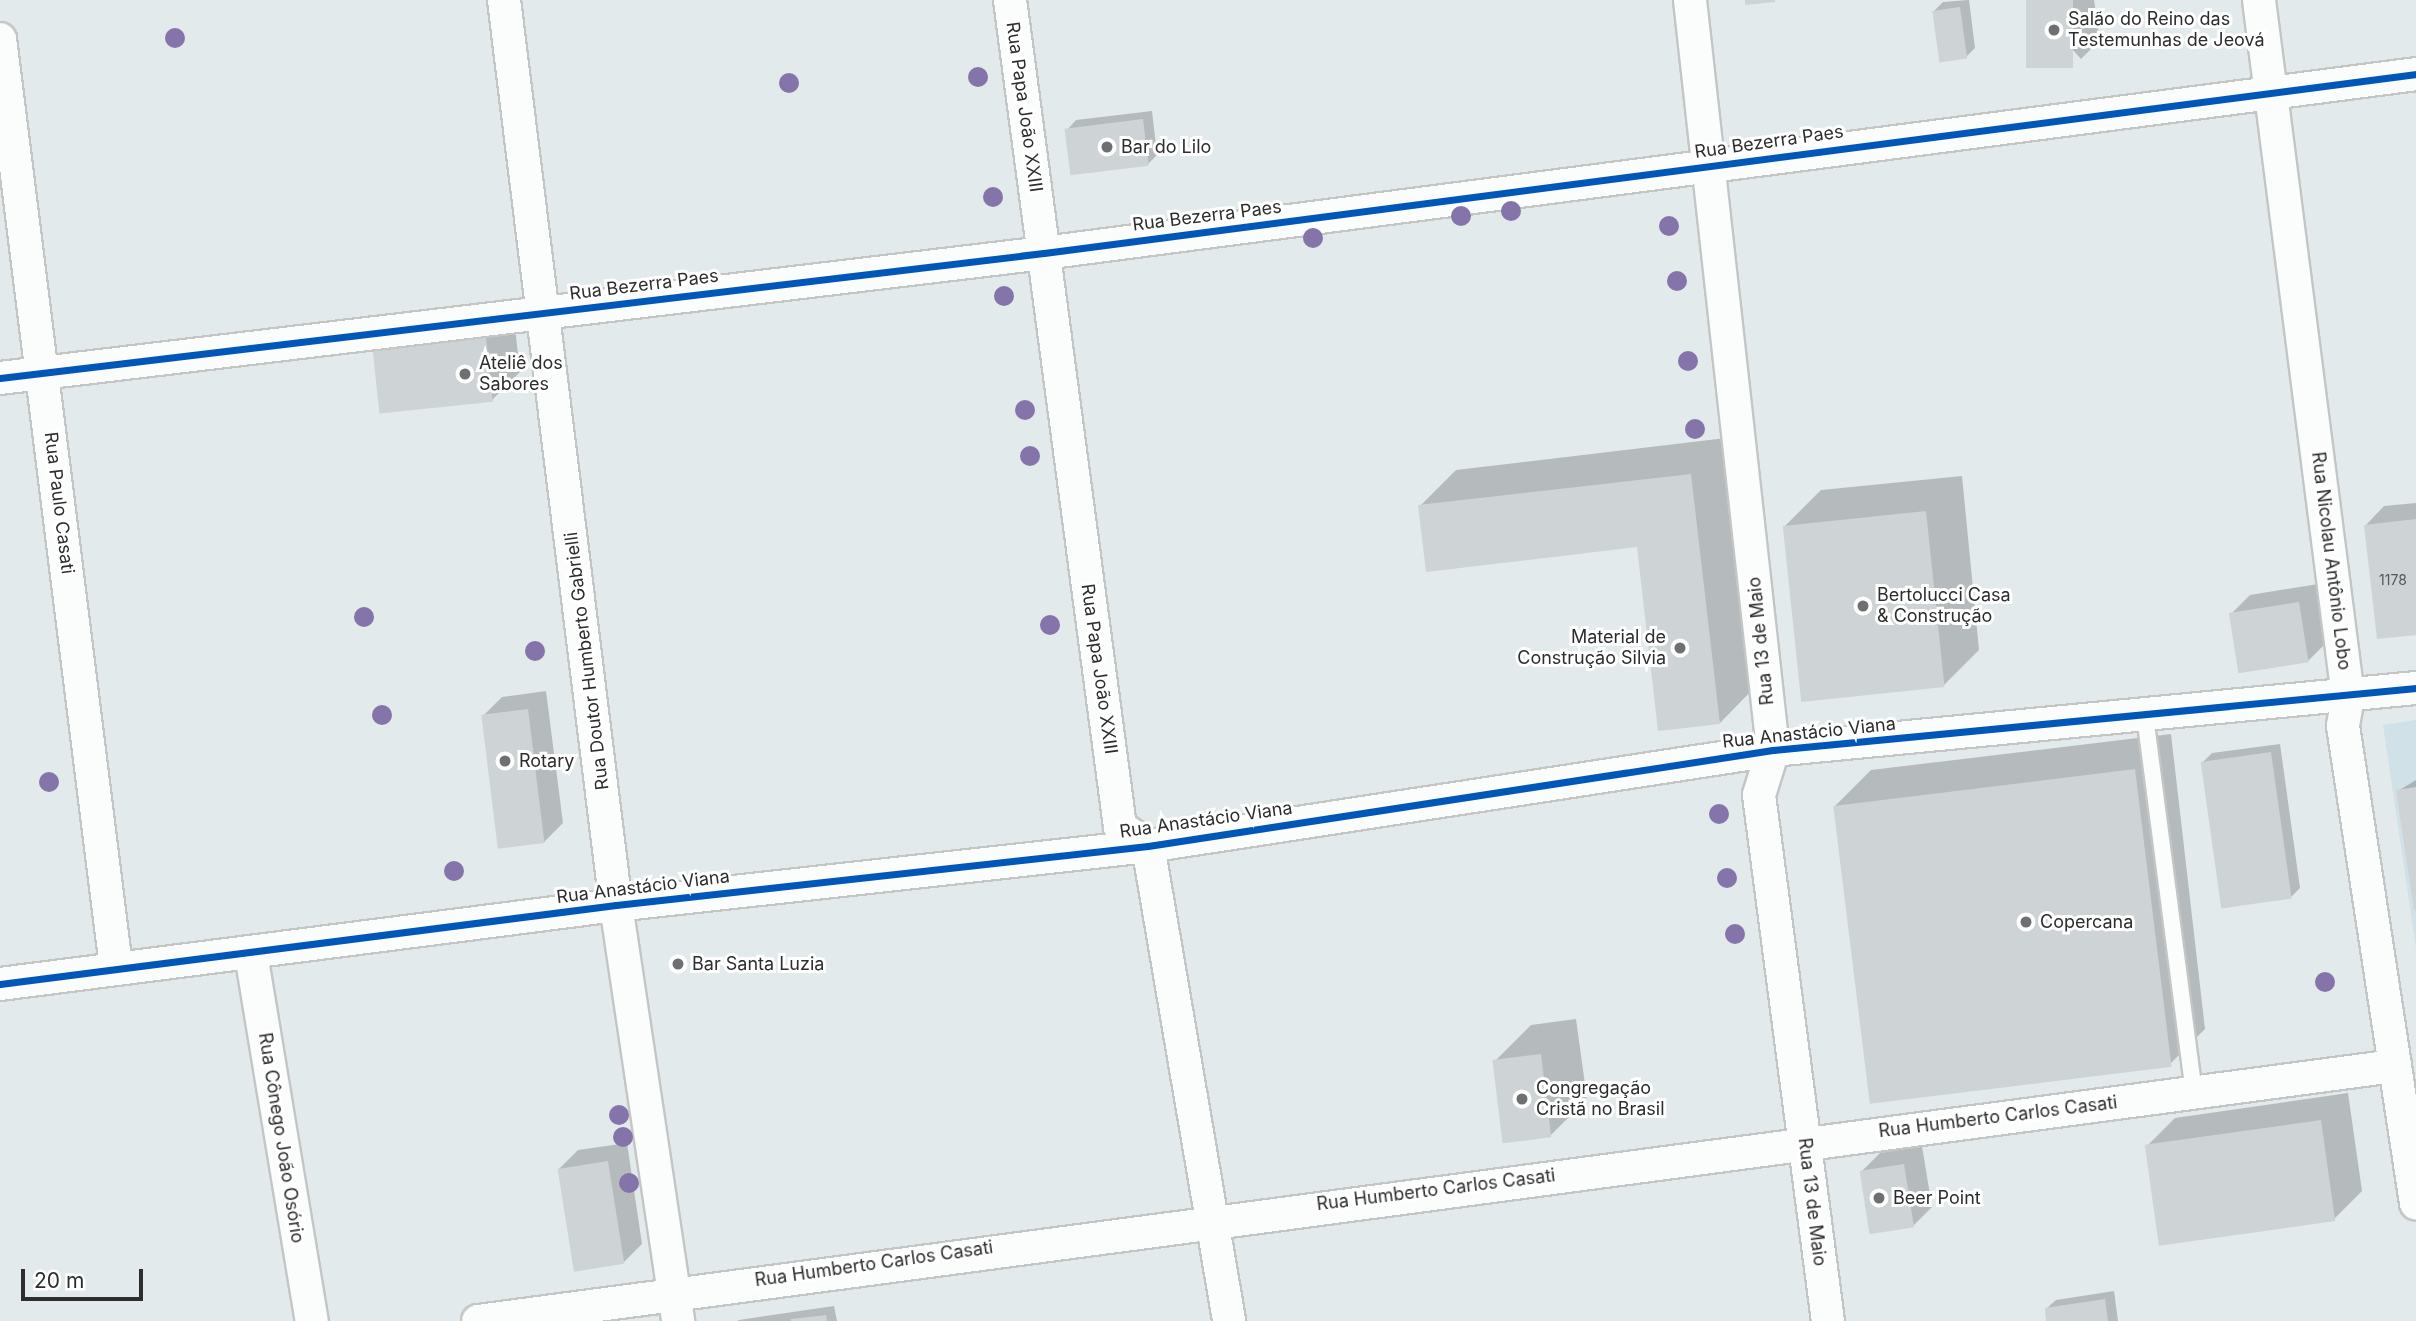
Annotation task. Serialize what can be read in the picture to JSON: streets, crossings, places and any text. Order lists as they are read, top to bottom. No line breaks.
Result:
{"streets":{"street":["Rua Papa João XXIII","Rua Bezerra Paes","Rua Paulo Casati","Rua Nicolau Antônio Lobo","Rua 13 de Maio","Rua Doutor Humberto Gabrielli","Rua Anastácio Viana","Rua Humberto Carlos Casati","Rua Cônego João Osório"]},"crossings":[["Rua Papa João XXIII","Rua Bezerra Paes"],["Rua Papa João XXIII","Rua Anastácio Viana"],["Rua Bezerra Paes","Rua Paulo Casati"],["Rua Bezerra Paes","Rua Nicolau Antônio Lobo"],["Rua Bezerra Paes","Rua 13 de Maio"],["Rua Bezerra Paes","Rua Doutor Humberto Gabrielli"],["Rua Paulo Casati","Rua Anastácio Viana"],["Rua Nicolau Antônio Lobo","Rua Anastácio Viana"],["Rua Nicolau Antônio Lobo","Rua Humberto Carlos Casati"],["Rua 13 de Maio","Rua Anastácio Viana"],["Rua 13 de Maio","Rua Humberto Carlos Casati"],["Rua Doutor Humberto Gabrielli","Rua Anastácio Viana"],["Rua Doutor Humberto Gabrielli","Rua Humberto Carlos Casati"],["Rua Anastácio Viana","Rua Cônego João Osório"]],"places":["Salão do Reino das Testemunhas de Jeová","Bar do Lilo","Ateliê dos Sabores","Bertolucci Casa & Construção","Material de Construção Silvia","Rotary","Copercana","Bar Santa Luzia","Congregação Cristã no Brasil","Beer Point"],"house_numbers":["1178"],"scale_bar":"20 m"}
